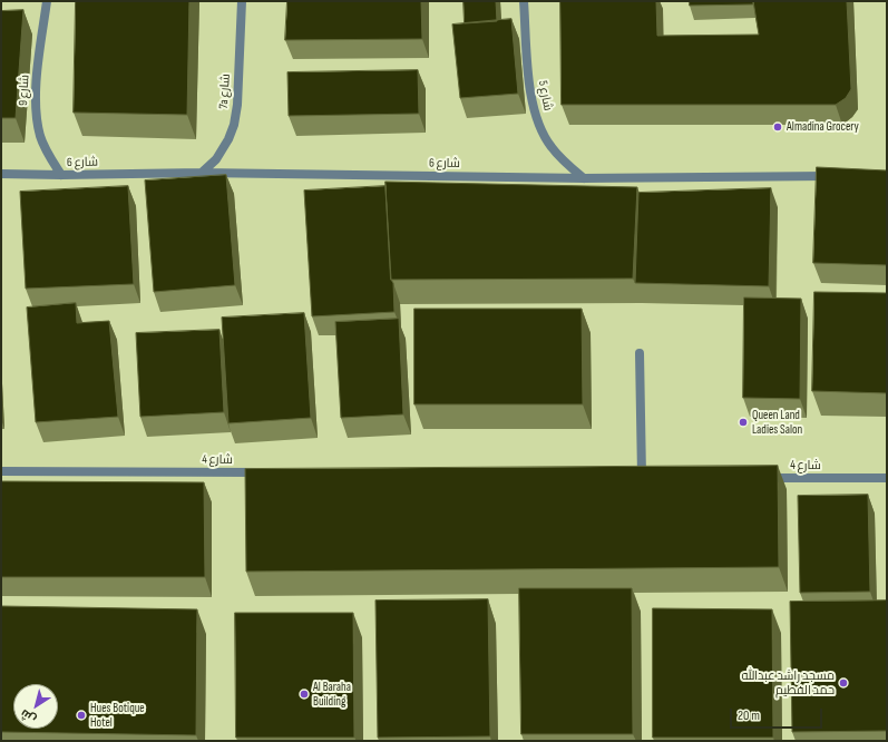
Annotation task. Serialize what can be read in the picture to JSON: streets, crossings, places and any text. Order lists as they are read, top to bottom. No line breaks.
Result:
{"streets":{"street":["شارع 9","7a شارع","شارع 5","شارع 6","شارع 4"]},"crossings":[["شارع 9","شارع 6"],["7a شارع","شارع 6"],["شارع 5","شارع 6"]],"places":["Almadina Grocery","Queen Land Ladies Salon","مسجد راشد عبدالله حمد الفطيم","Al Baraha Building","Hues Botique Hotel"],"scale_bar":"20 m","north":"bottom left"}
